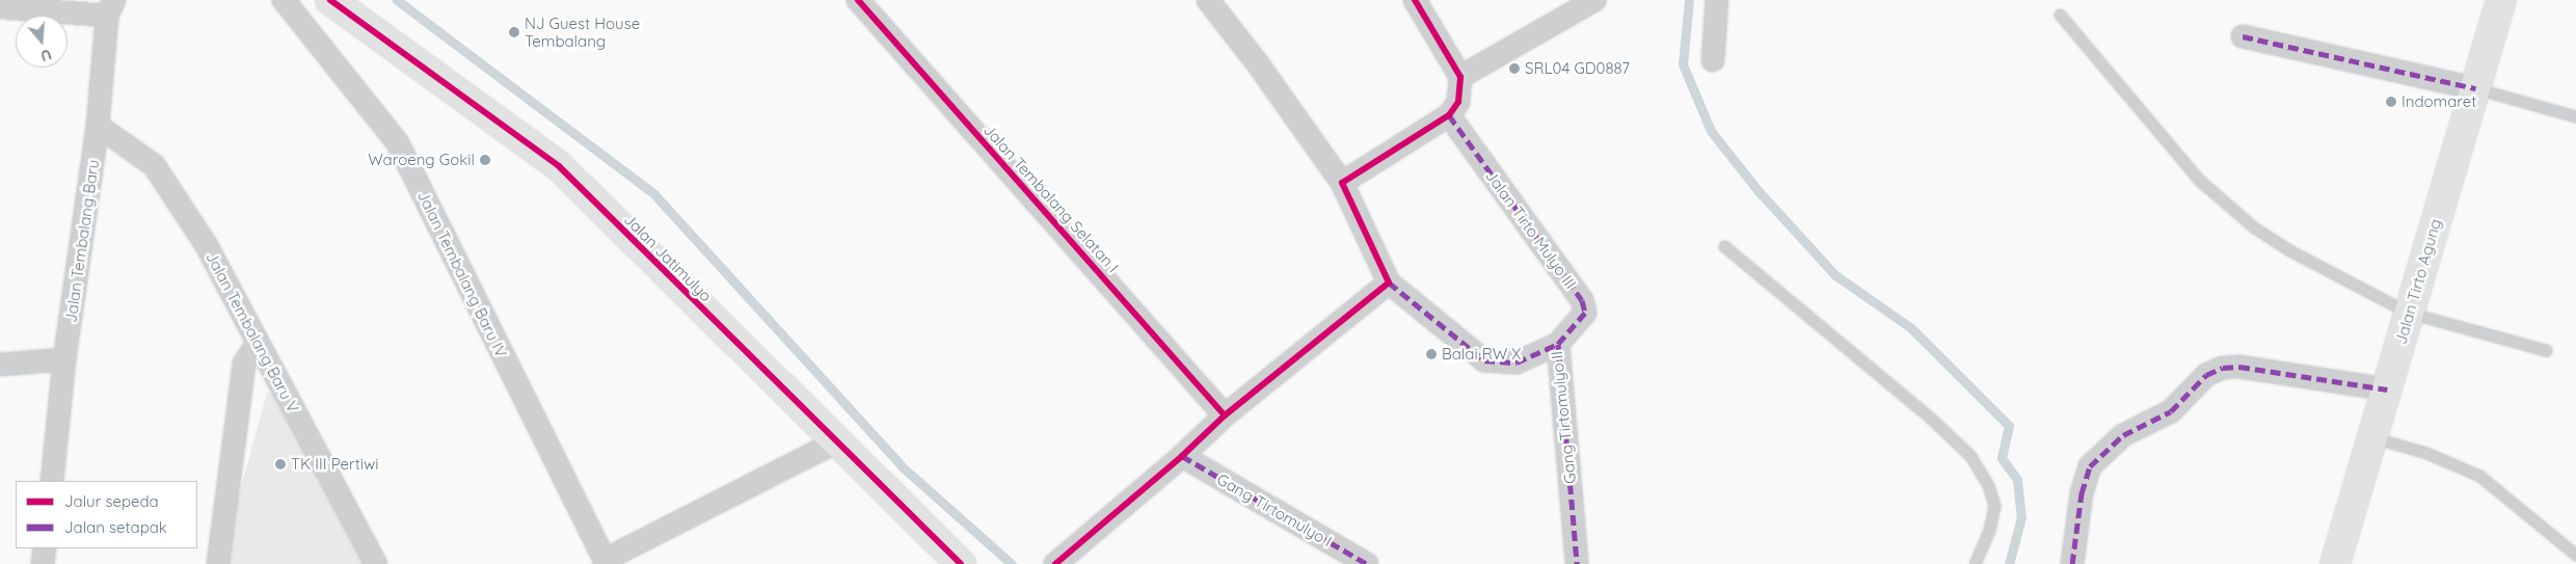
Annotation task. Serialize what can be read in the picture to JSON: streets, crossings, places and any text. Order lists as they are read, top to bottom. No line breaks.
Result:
{"streets":{"street":["Jalan Tembalang Selatan I","Jalan Tirto Mulyo III","Jalan Tembalang Baru","Jalan Jatimulyo","Jalan Tembalang Baru IV","Jalan Tirto Agung","Jalan Tembalang Baru V","Gang Tirtomulyo II","Gang Tirtomulyo I"]},"crossings":[["Jalan Tirto Mulyo III","Gang Tirtomulyo II"],["Jalan Tembalang Baru","Jalan Tembalang Baru V"]],"places":["NJ Guest House Tembalang","SRL04 GD0887","Indomaret","Waroeng Gokil","Balai RW X","TK III Pertiwi"],"legend":["Jalur sepeda","Jalan setapak"],"north":"bottom"}
